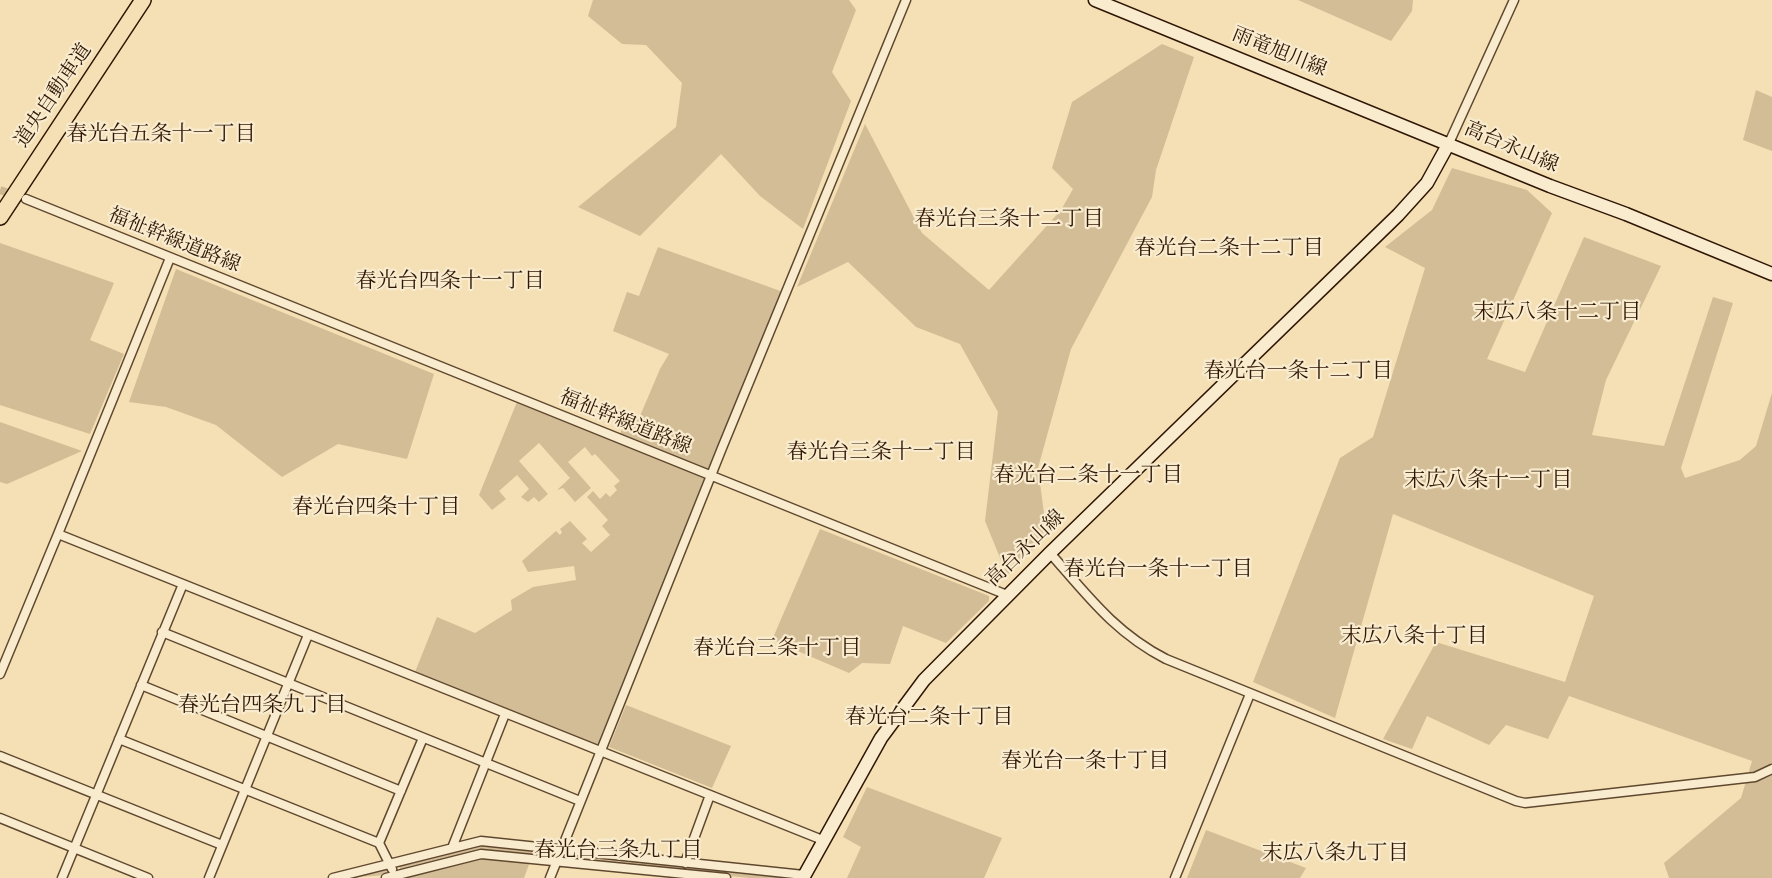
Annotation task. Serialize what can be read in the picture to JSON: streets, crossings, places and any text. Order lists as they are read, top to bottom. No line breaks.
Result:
{"streets":{"highway":["道央自動車道"],"street":["雨竜旭川線","高台永山線","福祉幹線道路線"]},"crossings":[["雨竜旭川線","高台永山線"],["高台永山線","福祉幹線道路線"]],"districts":["春光台五条十一丁目","春光台三条十二丁目","春光台二条十二丁目","春光台四条十一丁目","末広八条十二丁目","春光台一条十二丁目","春光台三条十一丁目","春光台二条十一丁目","末広八条十一丁目","春光台四条十丁目","春光台一条十一丁目","末広八条十丁目","春光台三条十丁目","春光台四条九丁目","春光台二条十丁目","春光台一条十丁目","春光台三条九丁目","末広八条九丁目"]}
